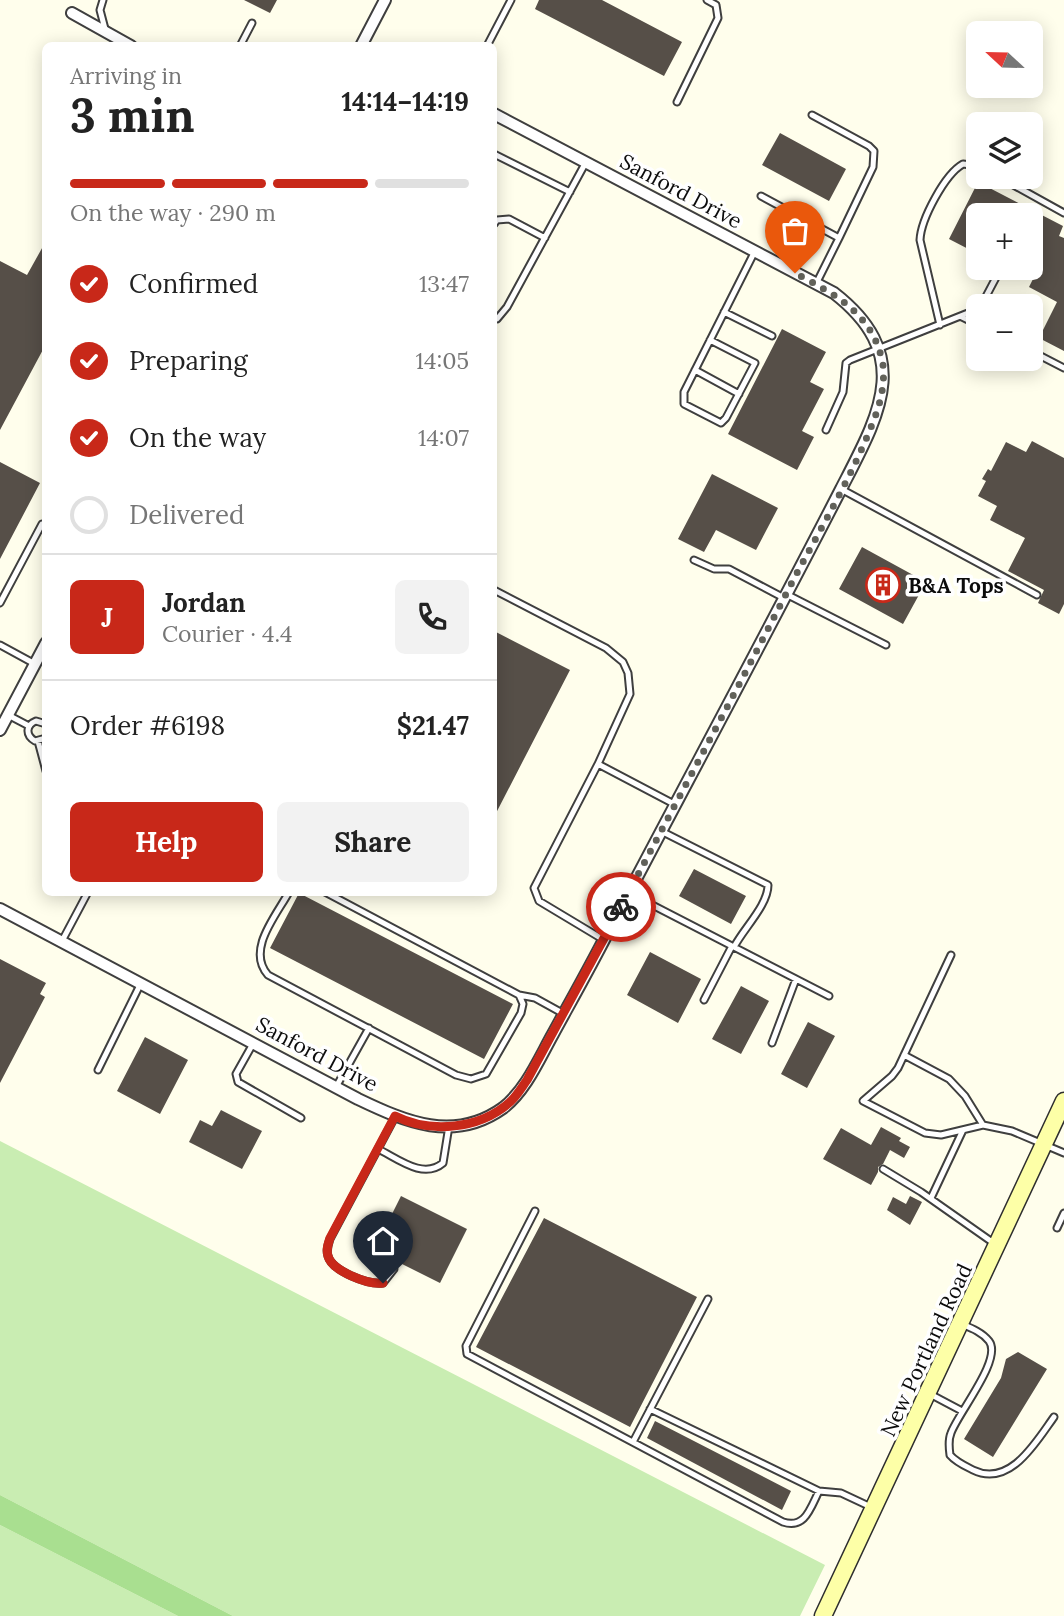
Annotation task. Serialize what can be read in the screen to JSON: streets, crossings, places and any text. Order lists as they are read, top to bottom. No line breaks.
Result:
{"streets":{"street":["Sanford Drive","New Portland Road"]},"places":{"building":["B&A Tops"]},"north":"left","page":{"map_buttons":["+","−"],"heading":["3 min","Arriving in","14:14–14:19"],"panel":["Jordan","Courier · 4.4","Order #6198","$21.47"],"bar":"On the way · 290 m","list":[["Confirmed","13:47"],["Preparing","14:05"],["On the way","14:07"],"Delivered"],"round":"J","buttons":["Help","Share"]}}
